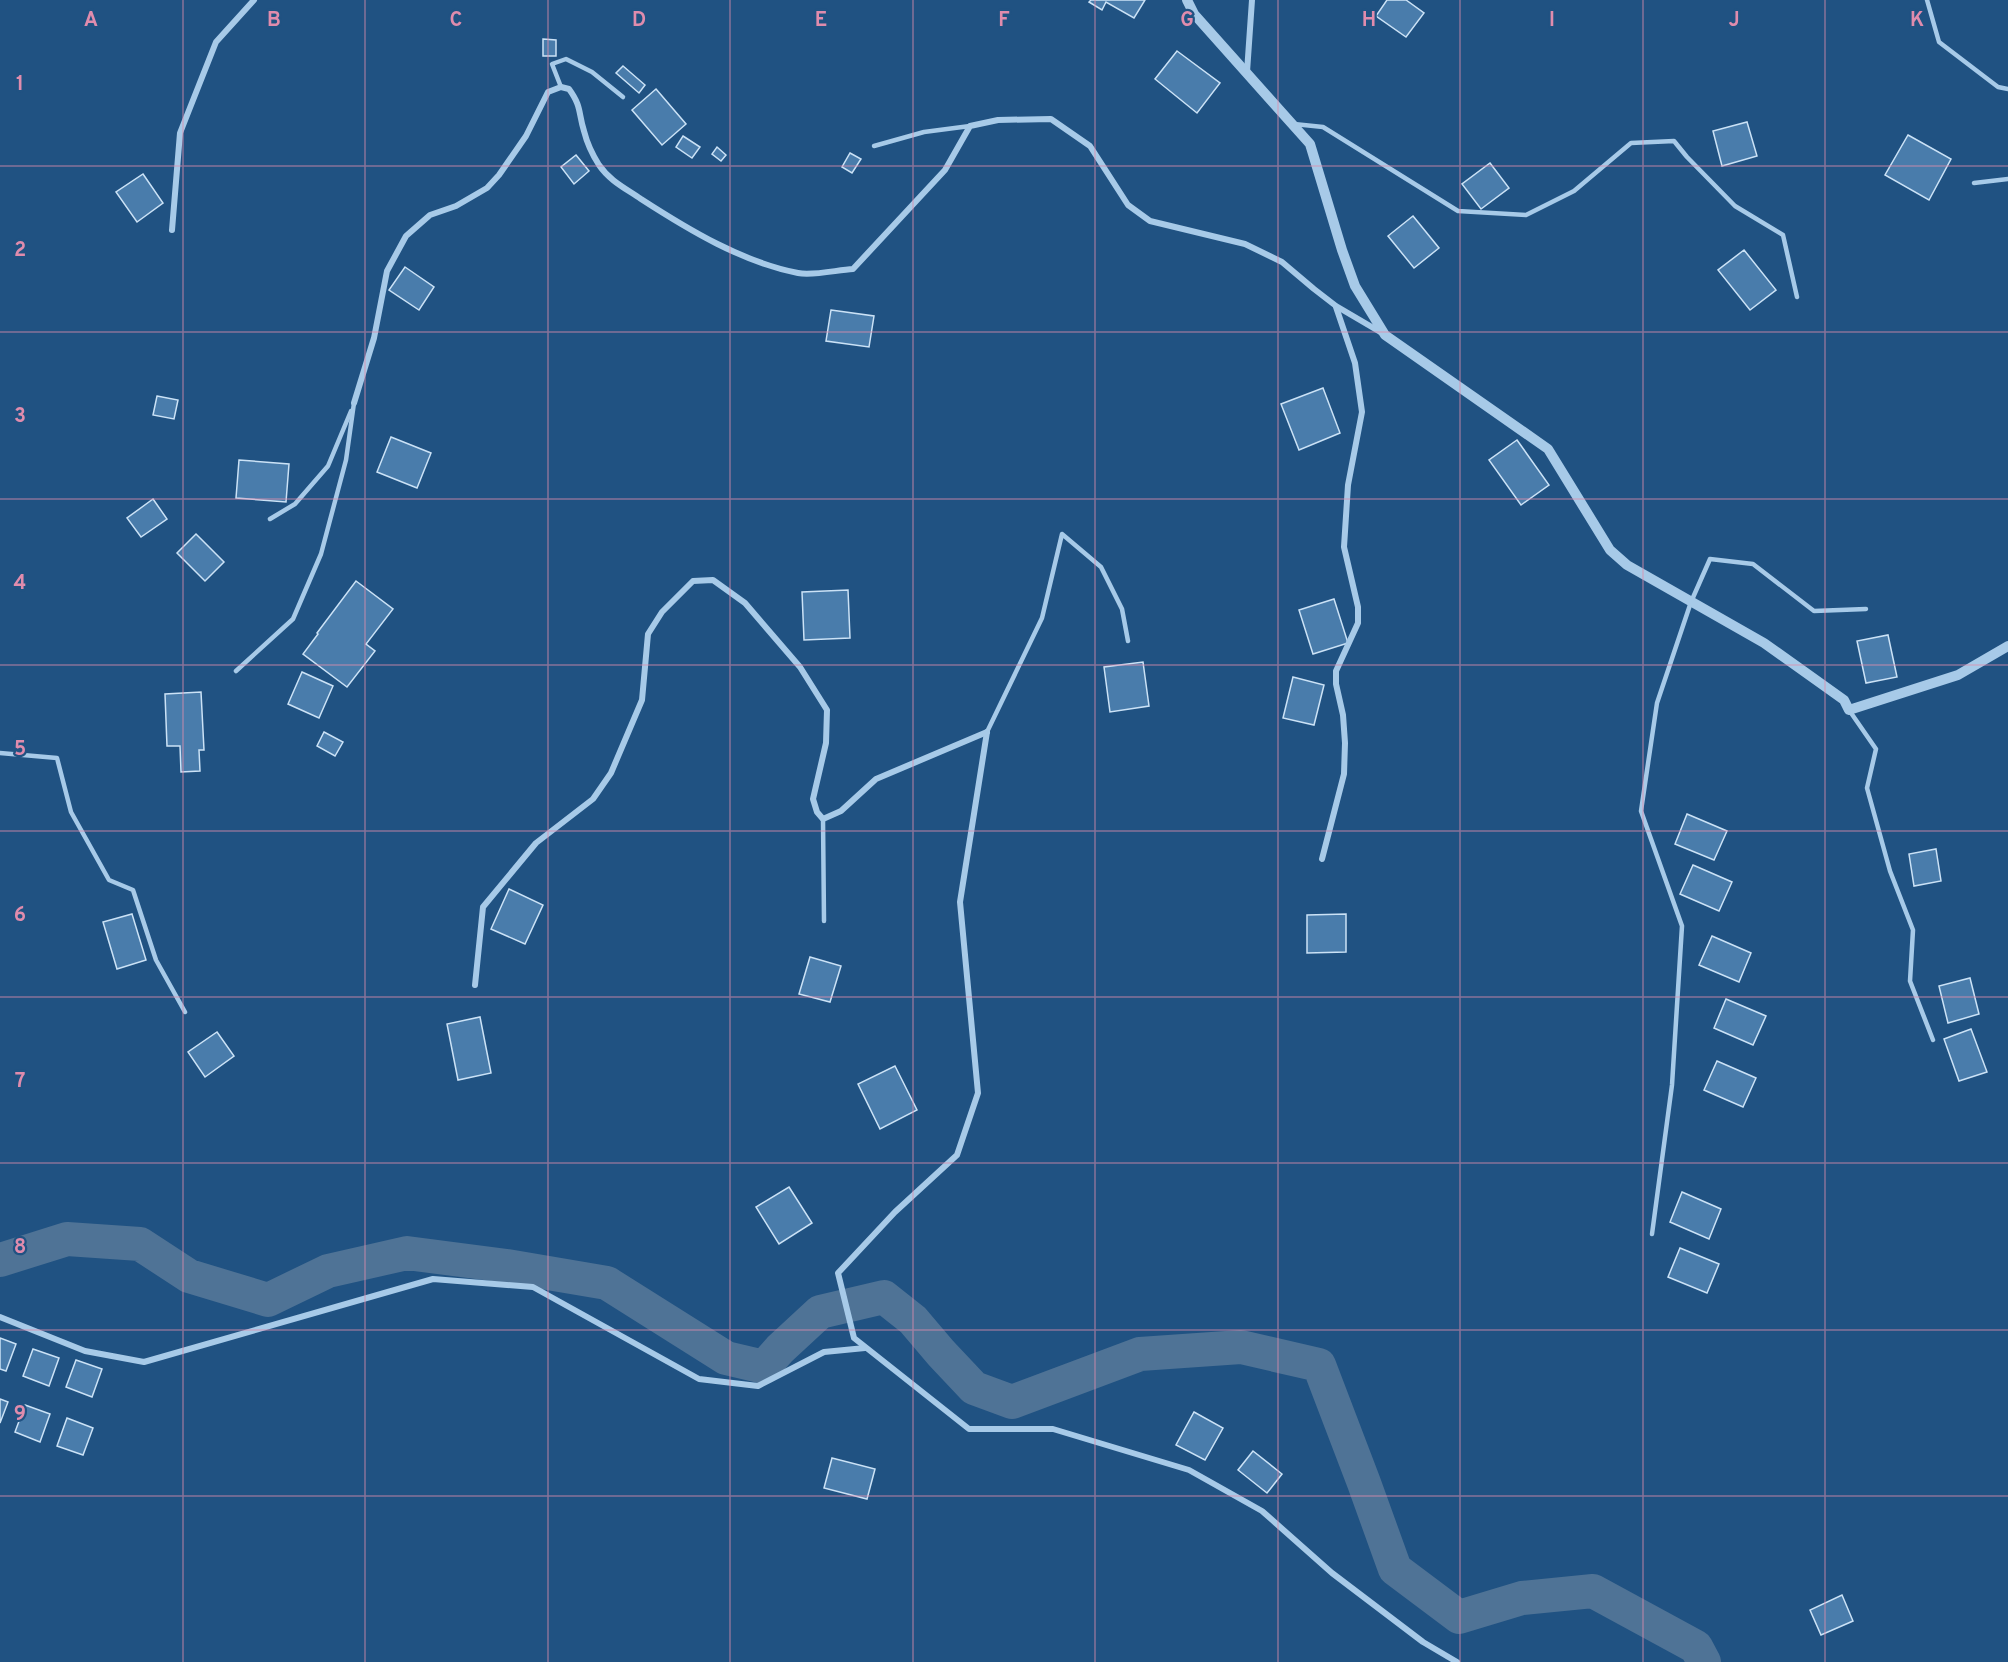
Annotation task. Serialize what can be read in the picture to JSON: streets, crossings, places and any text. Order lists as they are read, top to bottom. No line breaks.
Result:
{"grid":{"columns":["A","B","C","D","E","F","G","H","I","J","K"],"rows":["1","2","3","4","5","6","7","8","9"]}}
